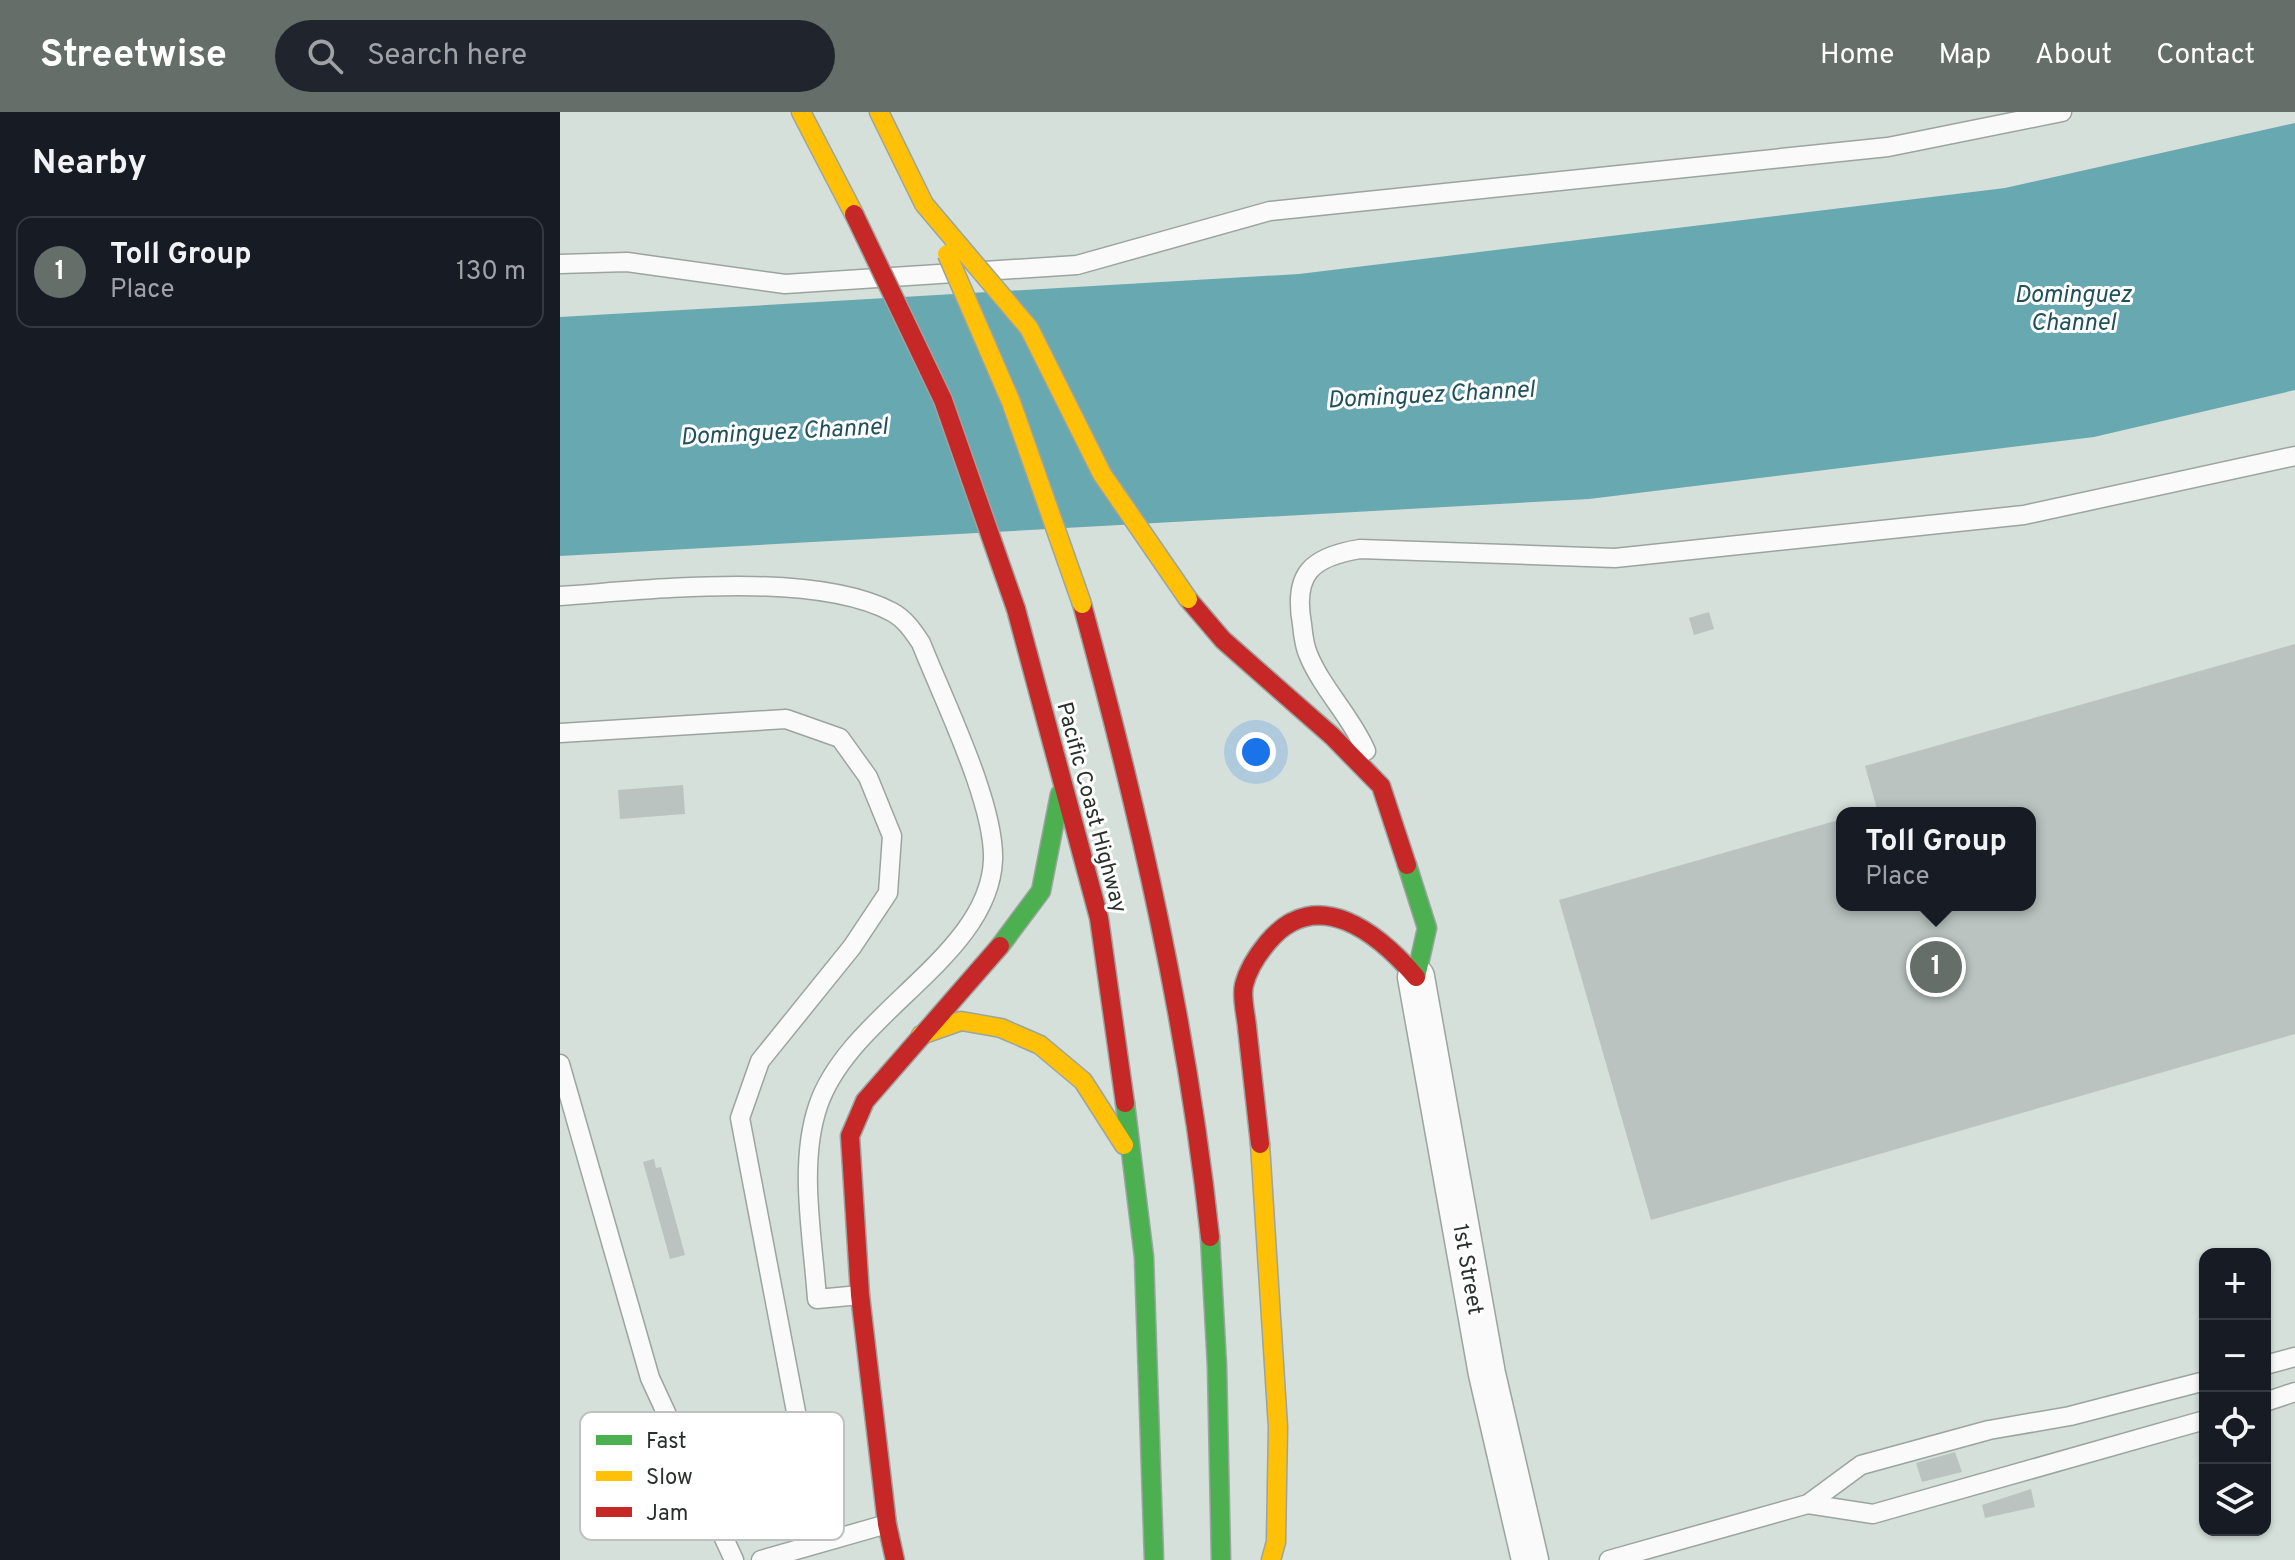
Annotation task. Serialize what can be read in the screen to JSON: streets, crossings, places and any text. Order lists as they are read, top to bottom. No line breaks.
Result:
{"streets":{"highway":["Pacific Coast Highway"],"street":["1st Street"]},"water":["Dominguez Channel"],"legend":["Fast","Slow","Jam"],"page":{"header":"Streetwise","search":"Search here","nav":["Home","Map","About","Contact"],"heading":"Nearby","list":[{"mark":"1","name":"Toll Group","note":"Place","value":"130 m"}],"popup":["Toll Group","Place"],"pins":"1","map_buttons":["+","−"]}}
